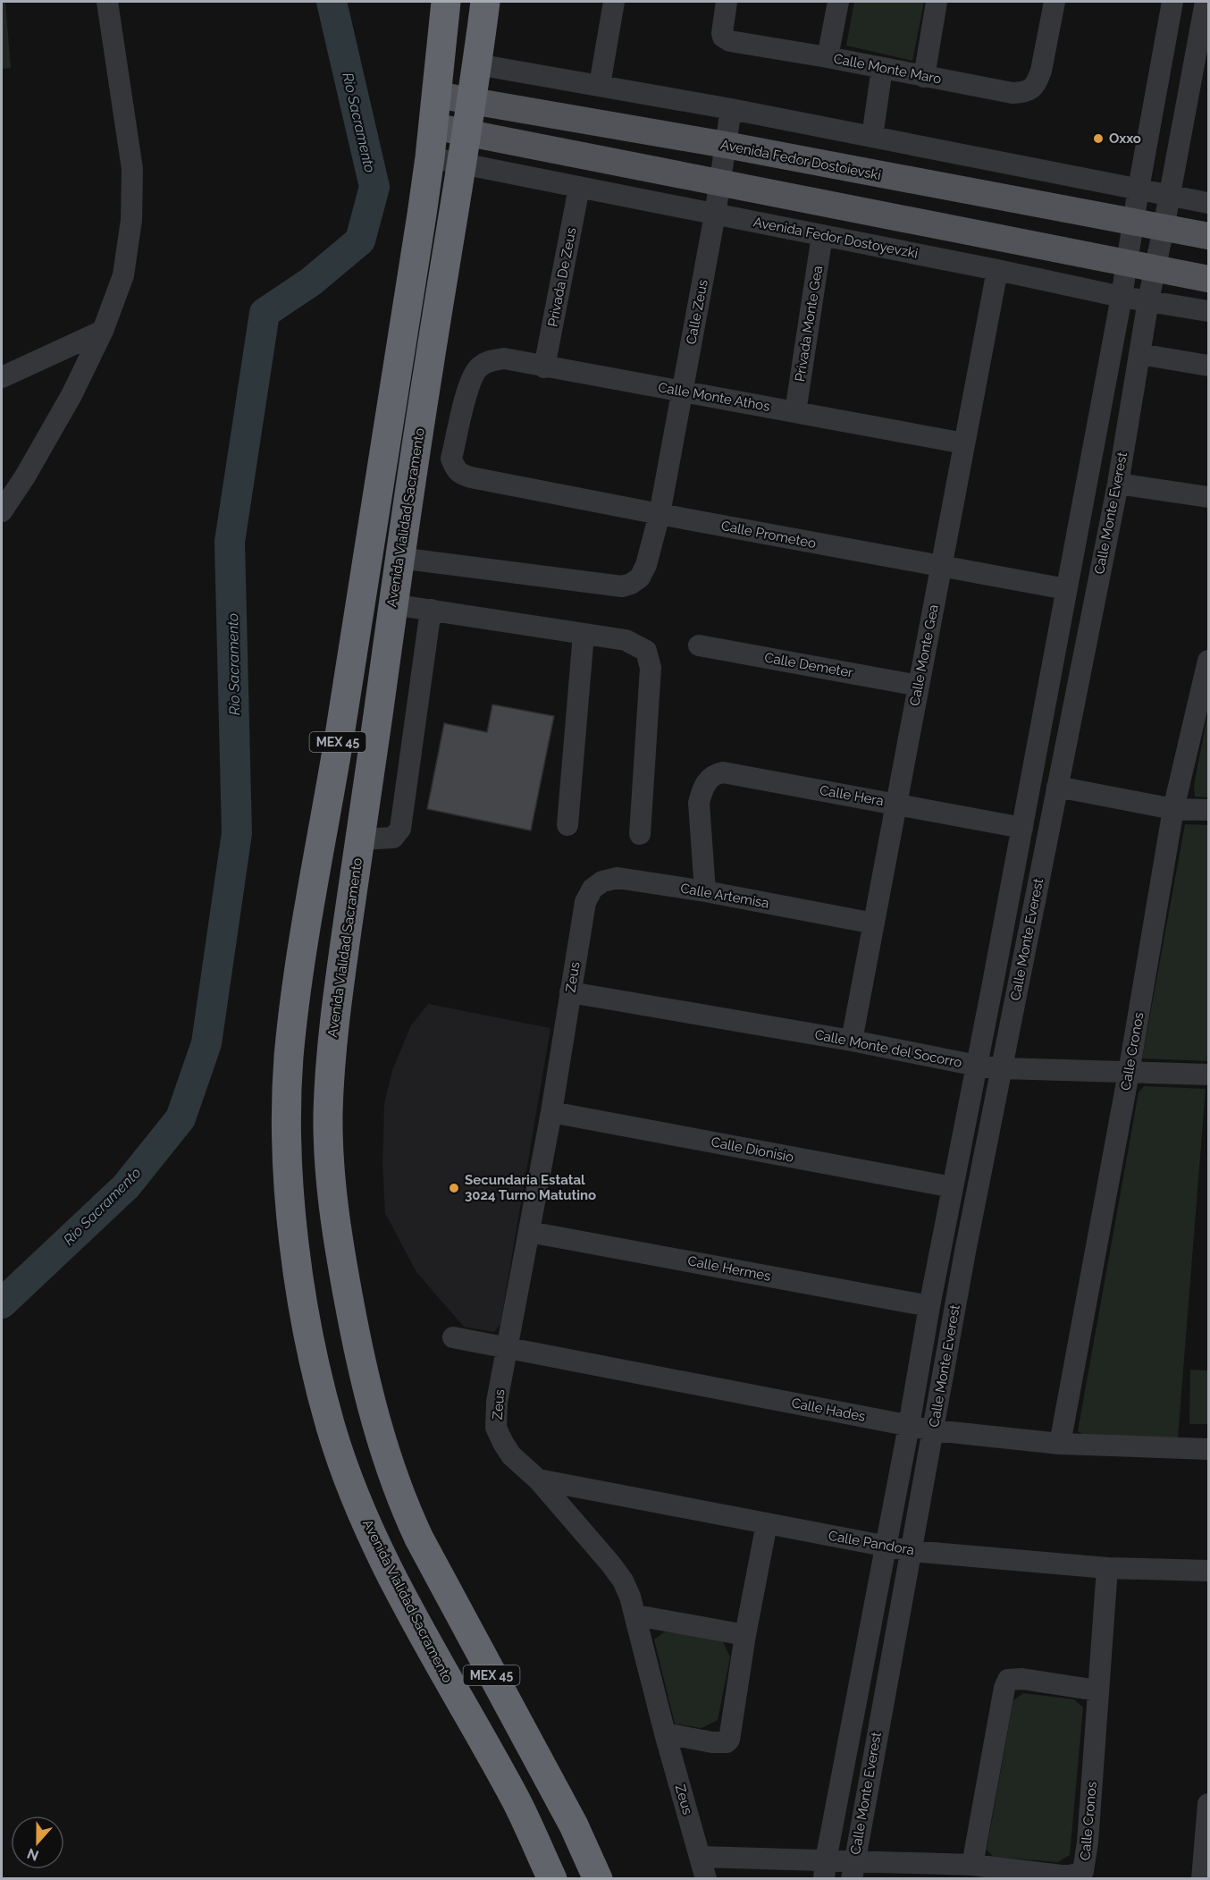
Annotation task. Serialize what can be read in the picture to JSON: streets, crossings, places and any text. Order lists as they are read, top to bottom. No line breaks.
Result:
{"streets":{"highway":["Avenida Vialidad Sacramento","MEX 45"],"main road":["Avenida Fedor Dostoievski"],"street":["Calle Monte Maro","Avenida Fedor Dostoyevzki","Privada De Zeus","Calle Zeus","Privada Monte Gea","Calle Monte Athos","Calle Monte Everest","Calle Prometeo","Calle Monte Gea","Calle Demeter","Calle Hera","Calle Artemisa","Zeus","Calle Monte del Socorro","Calle Cronos","Calle Dionisio","Calle Hermes","Calle Hades","Calle Pandora"]},"crossings":[["Avenida Fedor Dostoievski","Calle Zeus"],["Avenida Fedor Dostoievski","Calle Monte Everest"],["Avenida Fedor Dostoievski","Avenida Vialidad Sacramento"],["Avenida Fedor Dostoyevzki","Privada De Zeus"],["Avenida Fedor Dostoyevzki","Calle Zeus"],["Avenida Fedor Dostoyevzki","Privada Monte Gea"],["Avenida Fedor Dostoyevzki","Calle Monte Everest"],["Avenida Fedor Dostoyevzki","Avenida Vialidad Sacramento"],["Avenida Fedor Dostoyevzki","Calle Monte Gea"],["Privada De Zeus","Calle Monte Athos"],["Calle Zeus","Calle Monte Athos"],["Calle Zeus","Avenida Vialidad Sacramento"],["Calle Zeus","Calle Prometeo"],["Privada Monte Gea","Calle Monte Athos"],["Calle Monte Athos","Calle Prometeo"],["Calle Monte Athos","Calle Monte Gea"],["Calle Monte Everest","Calle Prometeo"],["Calle Monte Everest","Calle Hera"],["Calle Monte Everest","Calle Monte del Socorro"],["Calle Monte Everest","Calle Cronos"],["Calle Monte Everest","Calle Dionisio"],["Calle Monte Everest","Calle Hermes"],["Calle Monte Everest","Calle Hades"],["Calle Monte Everest","Calle Pandora"],["Calle Prometeo","Calle Monte Gea"],["Calle Monte Gea","Calle Demeter"],["Calle Monte Gea","Calle Hera"],["Calle Monte Gea","Calle Artemisa"],["Calle Monte Gea","Calle Monte del Socorro"],["Calle Hera","Calle Artemisa"],["Calle Artemisa","Zeus"],["Zeus","Calle Monte del Socorro"],["Zeus","Calle Cronos"],["Zeus","Calle Dionisio"],["Zeus","Calle Hermes"],["Zeus","Calle Hades"],["Zeus","Calle Pandora"],["Calle Monte del Socorro","Calle Cronos"],["Calle Cronos","Calle Hades"],["Calle Cronos","Calle Pandora"]],"water":["Rio Sacramento"],"places":["Oxxo","Secundaria Estatal 3024 Turno Matutino"],"north":"bottom"}
